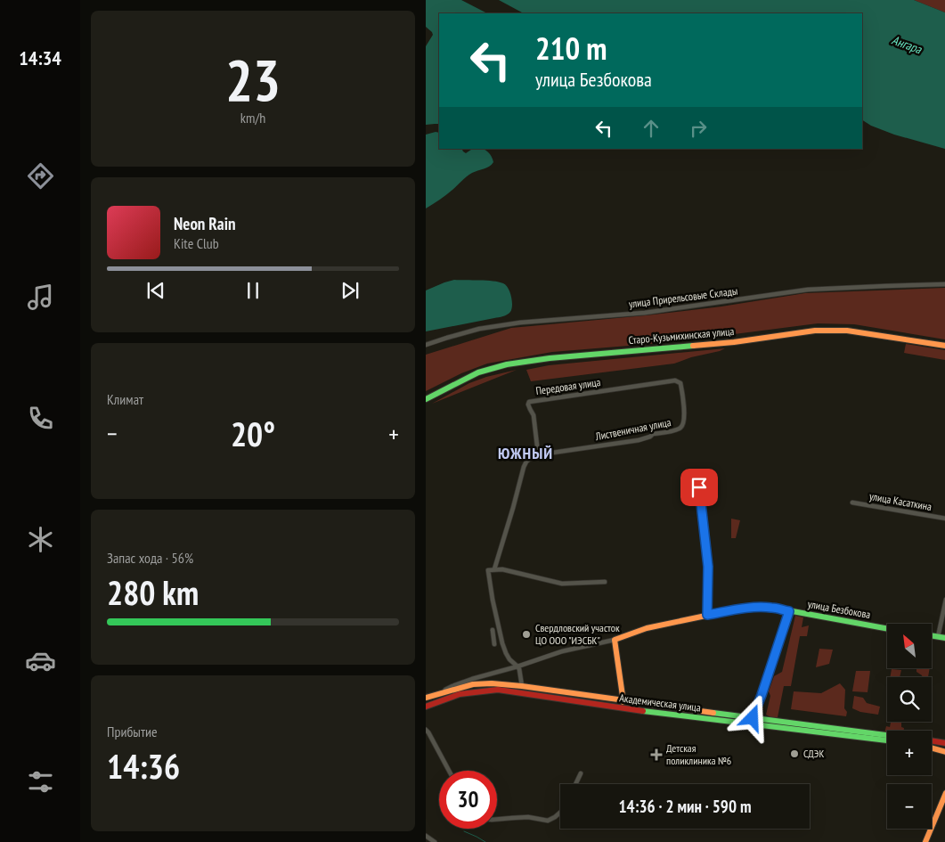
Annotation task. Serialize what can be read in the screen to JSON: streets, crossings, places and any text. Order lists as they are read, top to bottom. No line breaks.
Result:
{"streets":{"main road":["Старо-Кузьмихинская улица","улица Безбокова","Академическая улица"],"street":["улица Прирельсовые Склады","Передовая улица","Лиственичная улица","улица Касаткина"]},"crossings":[["Передовая улица","Лиственичная улица"]],"districts":["ЮЖНЫЙ"],"water":["Ангара"],"places":{"other":["Свердловский участок ЦО ООО \"ИЭСБК\"","СДЭК"],"health":["Детская поликлиника №6"]},"north":"top left","page":{"tabs":"14:34","tile":[["23","km/h"],"Климат",["Запас хода · 56%","280 km"],["Прибытие","14:36"]],"turn":["210 m","улица Безбокова"],"song":["Neon Rain","Kite Club"],"heat":["−","20°","+"],"map_buttons":["+","−"],"limit":"30","trip":"14:36 · 2 мин · 590 m"}}
